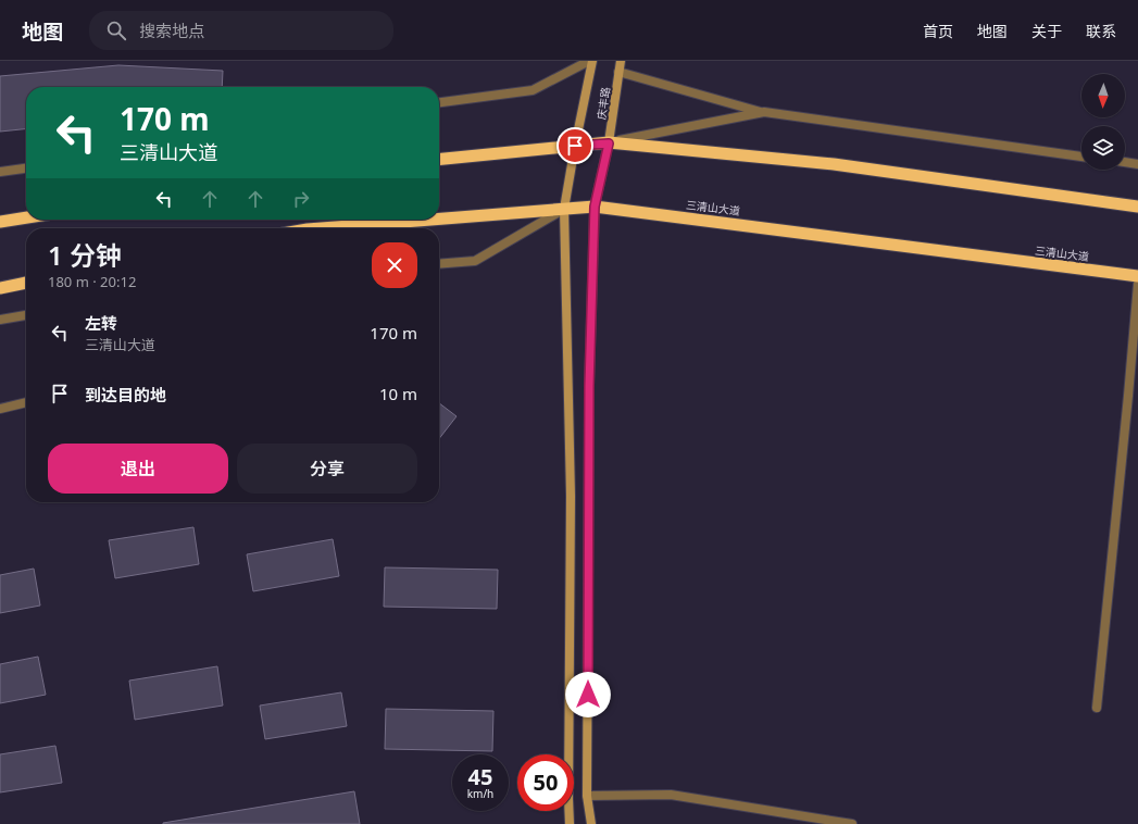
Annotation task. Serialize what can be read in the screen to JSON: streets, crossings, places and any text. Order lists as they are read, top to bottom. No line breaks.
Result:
{"streets":{"highway":["三清山大道"],"main road":["庆丰路"]},"crossings":[["庆丰路","三清山大道"]],"north":"bottom","page":{"header":"地图","search":"搜索地点","nav":["首页","地图","关于","联系"],"turn":["170 m","三清山大道"],"heading":["1 分钟","180 m · 20:12"],"list":[{"name":"左转","note":"三清山大道","value":"170 m"},{"name":"到达目的地","value":"10 m"}],"buttons":["退出","分享"],"speed":"45 km/h","limit":"50"}}
